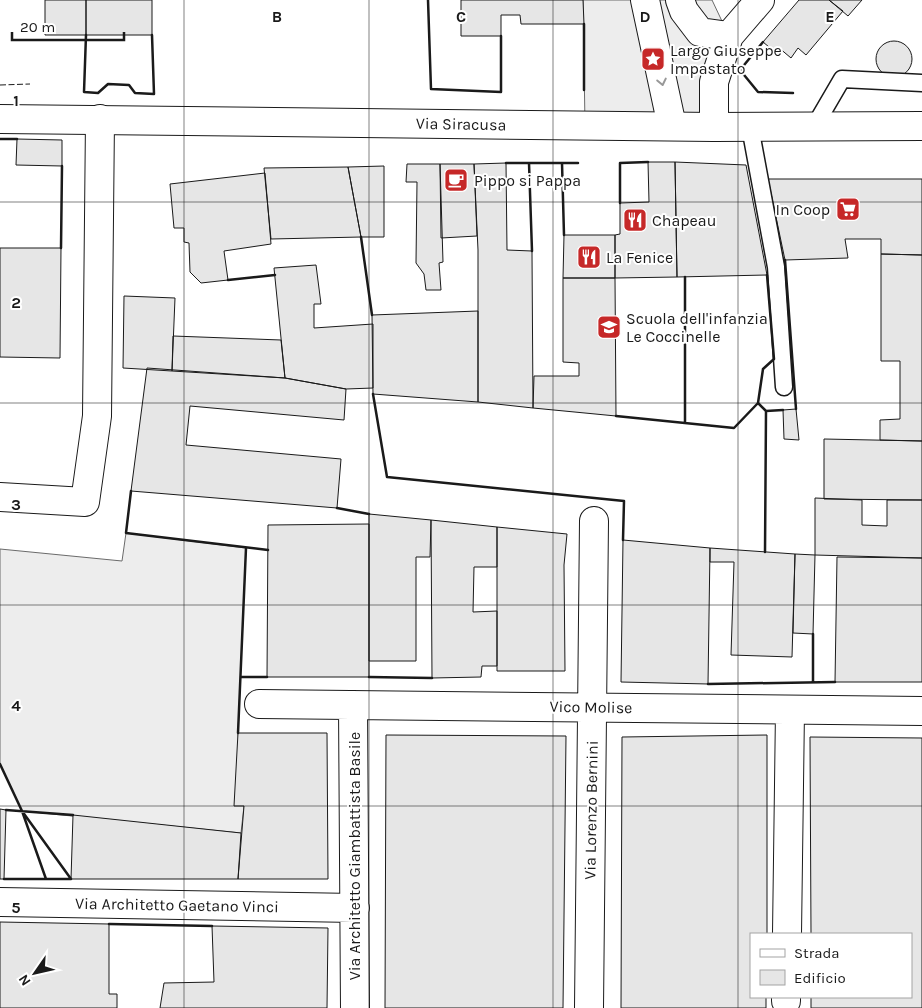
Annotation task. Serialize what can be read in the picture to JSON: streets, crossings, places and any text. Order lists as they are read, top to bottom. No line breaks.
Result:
{"streets":{"street":["Via Siracusa","Vico Molise","Via Lorenzo Bernini","Via Architetto Giambattista Basile","Via Architetto Gaetano Vinci"]},"crossings":[["Vico Molise","Via Lorenzo Bernini"],["Vico Molise","Via Architetto Giambattista Basile"],["Via Architetto Giambattista Basile","Via Architetto Gaetano Vinci"]],"places":{"place":["Largo Giuseppe Impastato"],"cafe":["Pippo si Pappa"],"supermarket":["In Coop"],"restaurant":["Chapeau","La Fenice"],"school or university":["Scuola dell'infanzia Le Coccinelle"]},"legend":["Strada","Edificio"],"scale_bar":"20 m","north":"bottom left","grid":{"columns":["B","C","D","E"],"rows":["1","2","3","4","5"]}}
